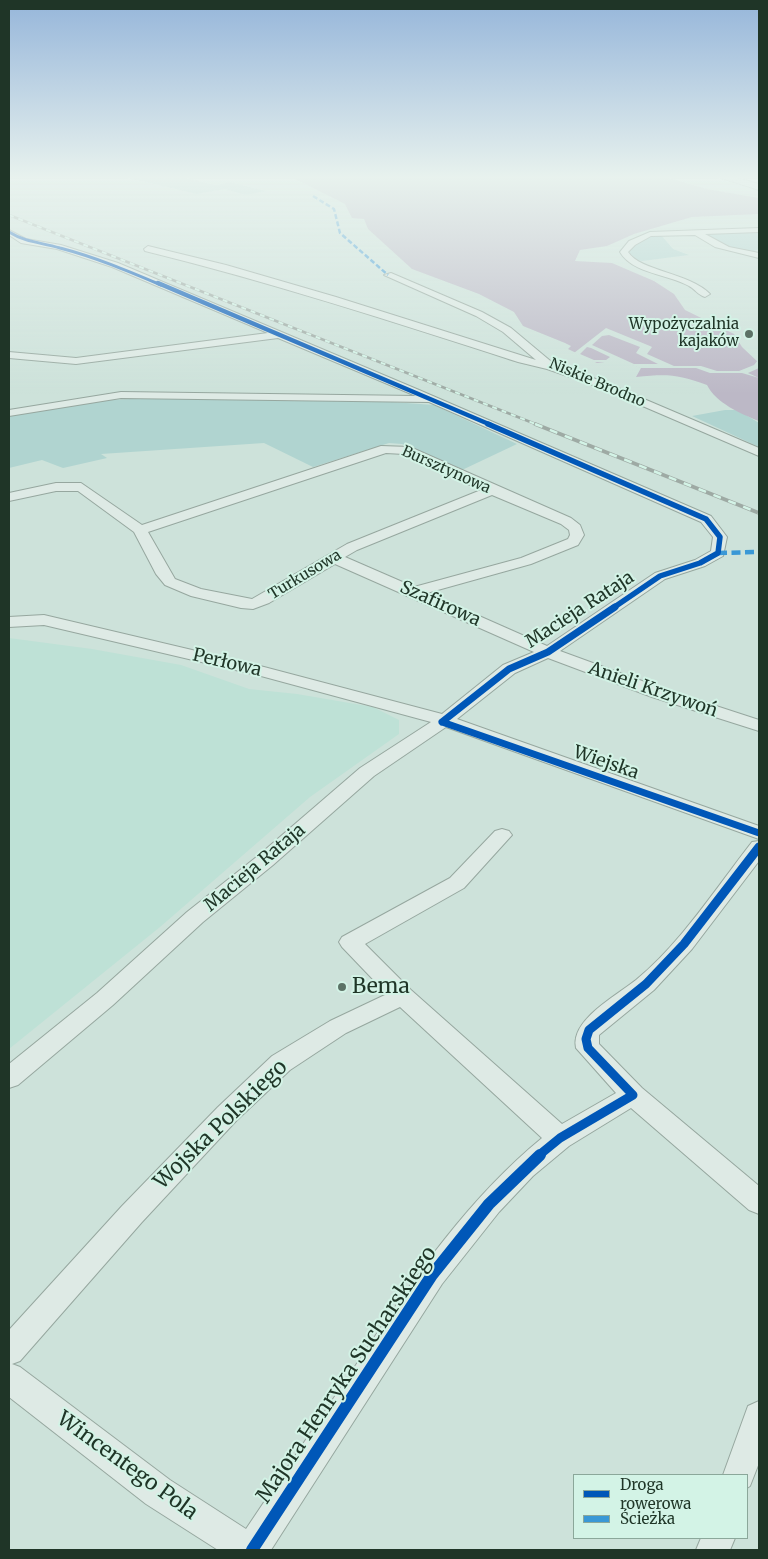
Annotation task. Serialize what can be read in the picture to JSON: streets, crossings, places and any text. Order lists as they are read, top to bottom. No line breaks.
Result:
{"streets":{"street":["Niskie Brodno","Bursztynowa","Turkusowa","Szafirowa","Macieja Rataja","Perłowa","Anieli Krzywoń","Wiejska","Wojska Polskiego","Majora Henryka Sucharskiego","Wincentego Pola"]},"crossings":[["Bursztynowa","Turkusowa"],["Bursztynowa","Szafirowa"],["Turkusowa","Szafirowa"],["Szafirowa","Macieja Rataja"],["Szafirowa","Anieli Krzywoń"],["Macieja Rataja","Perłowa"],["Macieja Rataja","Anieli Krzywoń"],["Macieja Rataja","Wiejska"],["Perłowa","Wiejska"]],"places":["Wypożyczalnia kajaków","Bema"],"legend":["Droga rowerowa","Ścieżka"]}
